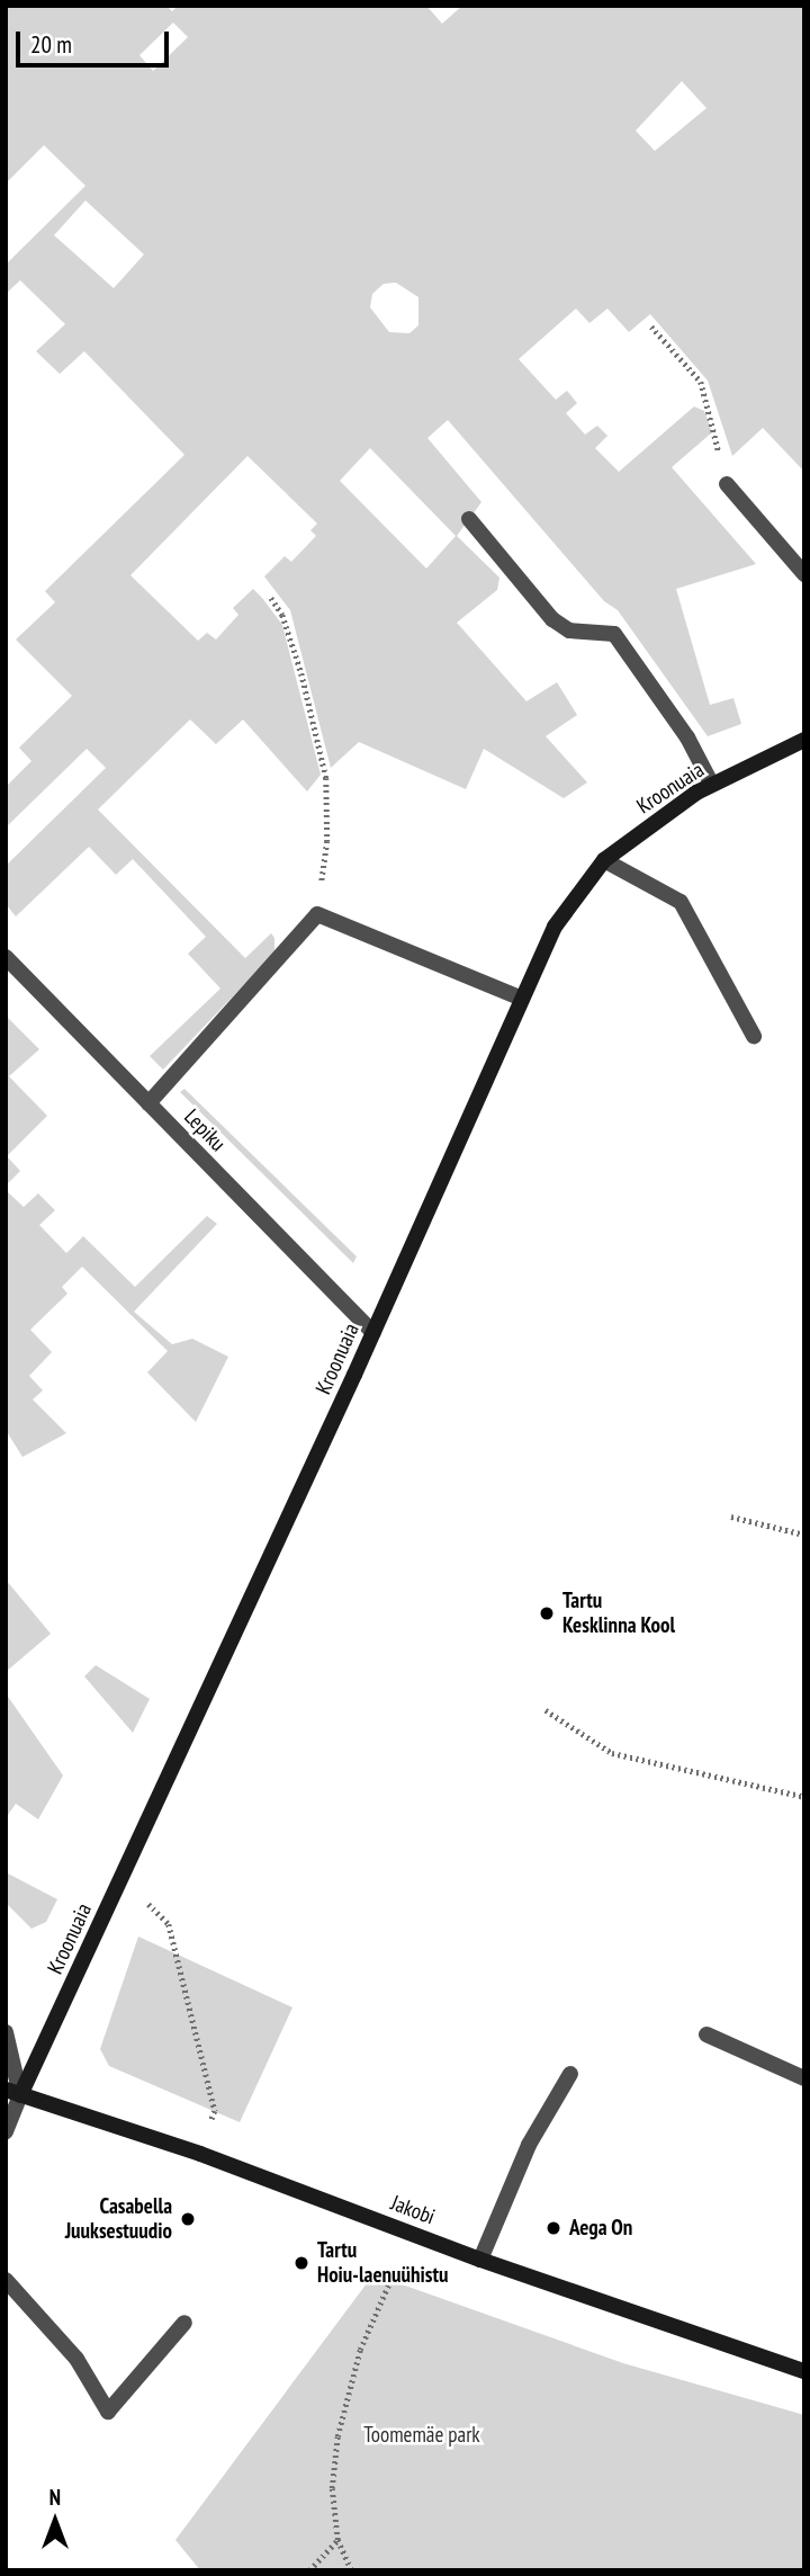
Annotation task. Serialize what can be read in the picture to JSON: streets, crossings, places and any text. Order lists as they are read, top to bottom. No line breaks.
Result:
{"streets":{"main road":["Kroonuaia","Jakobi"],"street":["Lepiku"]},"crossings":[["Kroonuaia","Lepiku"],["Kroonuaia","Jakobi"]],"parks":["Toomemäe park"],"places":["Tartu Kesklinna Kool","Casabella Juuksestuudio","Aega On","Tartu Hoiu-laenuühistu"],"scale_bar":"20 m","north":"top"}
